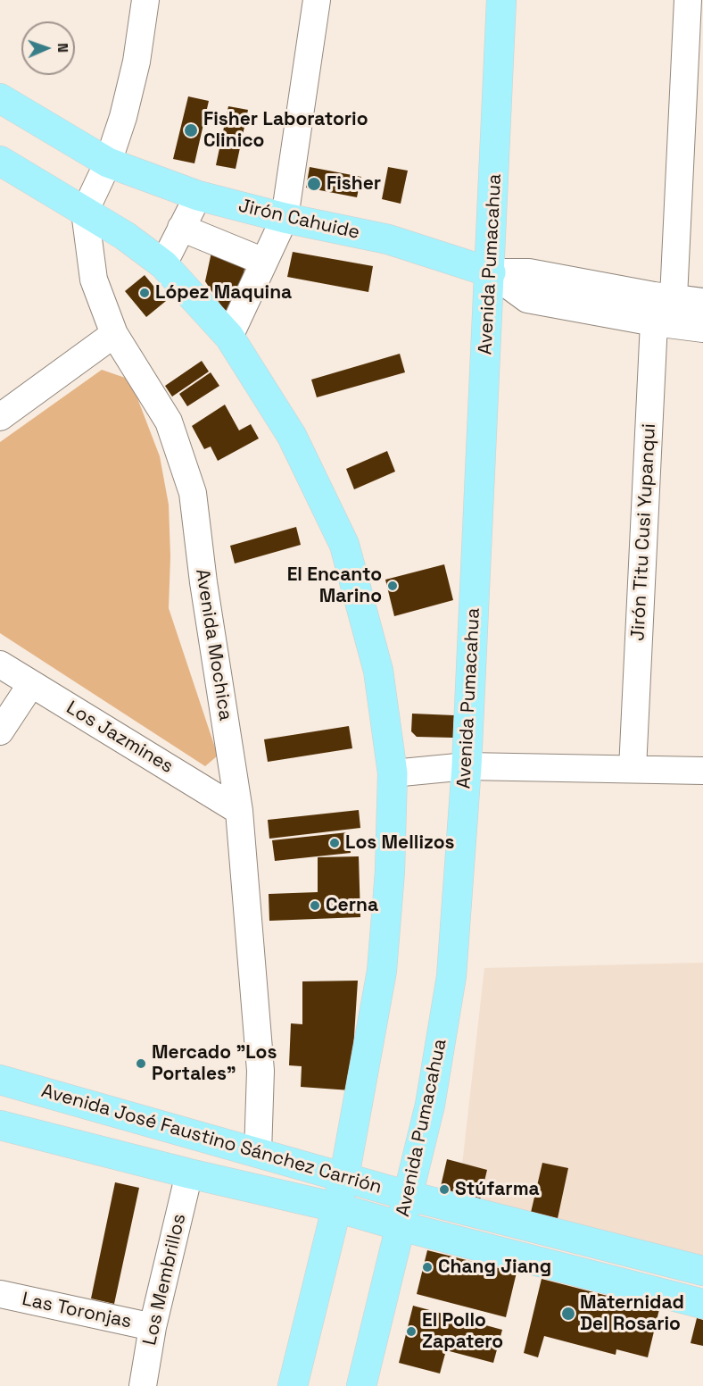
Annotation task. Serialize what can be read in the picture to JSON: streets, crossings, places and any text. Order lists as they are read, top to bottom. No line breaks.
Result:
{"streets":{"main road":["Jirón Cahuide","Avenida Pumacahua","Avenida José Faustino Sánchez Carrión"],"street":["Jirón Titu Cusi Yupanqui","Avenida Mochica","Los Jazmines","Los Membrillos","Las Toronjas"]},"crossings":[["Jirón Cahuide","Avenida Pumacahua"],["Jirón Cahuide","Jirón Titu Cusi Yupanqui"],["Avenida Pumacahua","Avenida José Faustino Sánchez Carrión"],["Avenida Mochica","Los Jazmines"],["Avenida Mochica","Avenida José Faustino Sánchez Carrión"],["Avenida José Faustino Sánchez Carrión","Los Membrillos"],["Los Membrillos","Las Toronjas"]],"places":["Fisher Laboratorio Clinico","Fisher","López Maquina","El Encanto Marino","Los Mellizos","Cerna","Mercado \"Los Portales\"","Stúfarma","Chang Jiang","Maternidad Del Rosario","El Pollo Zapatero"],"north":"right"}
